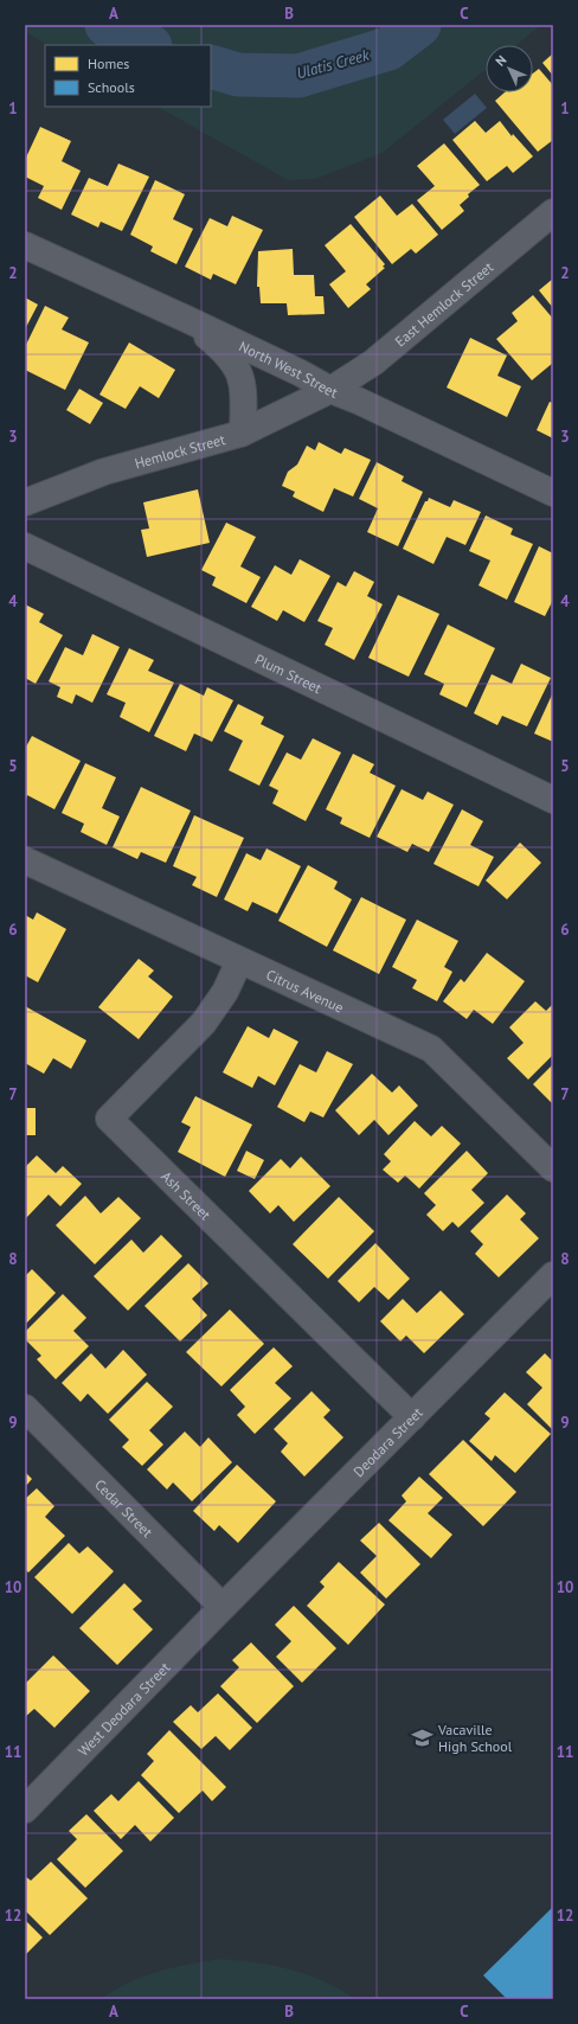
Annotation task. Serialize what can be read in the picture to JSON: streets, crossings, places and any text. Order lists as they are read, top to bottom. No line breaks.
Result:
{"streets":{"street":["East Hemlock Street","North West Street","Hemlock Street","Plum Street","Citrus Avenue","Ash Street","Deodara Street","Cedar Street","West Deodara Street"]},"crossings":[["East Hemlock Street","North West Street"],["East Hemlock Street","Hemlock Street"],["North West Street","Hemlock Street"],["Citrus Avenue","Ash Street"],["Ash Street","Deodara Street"],["Deodara Street","Cedar Street"],["Deodara Street","West Deodara Street"],["Cedar Street","West Deodara Street"]],"water":["Ulatis Creek"],"places":{"school or university":["Vacaville High School"]},"legend":["Homes","Schools"],"north":"top left","grid":{"columns":["A","B","C"],"rows":["1","2","3","4","5","6","7","8","9","10","11","12"]}}
